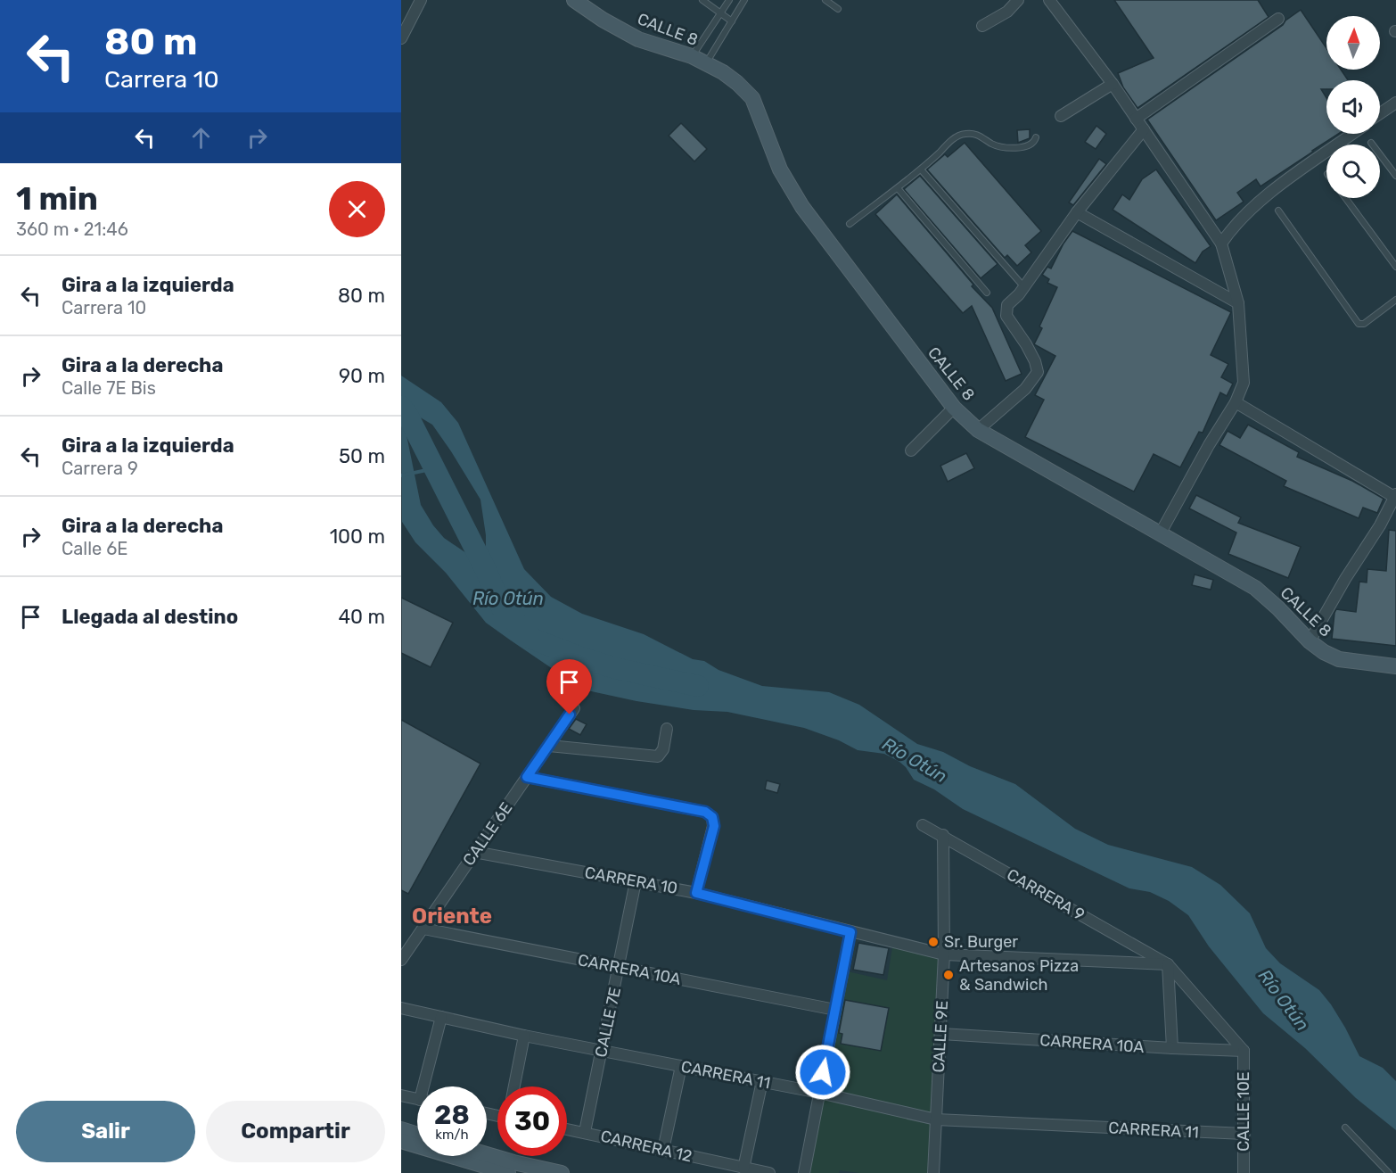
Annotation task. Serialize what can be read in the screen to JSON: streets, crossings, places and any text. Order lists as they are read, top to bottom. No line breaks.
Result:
{"streets":{"street":["CALLE 8","CALLE 6E","CARRERA 10","CARRERA 9","CARRERA 10A","CALLE 7E","CALLE 9E","CARRERA 11","CALLE 10E","CARRERA 12"]},"crossings":[["CALLE 6E","CARRERA 10"],["CALLE 6E","CARRERA 10A"],["CARRERA 10","CARRERA 9"],["CARRERA 10","CALLE 7E"],["CARRERA 10","CALLE 9E"],["CARRERA 9","CARRERA 10A"],["CARRERA 9","CALLE 9E"],["CARRERA 9","CALLE 10E"],["CARRERA 10A","CALLE 7E"],["CARRERA 10A","CALLE 9E"],["CARRERA 10A","CALLE 10E"],["CALLE 7E","CARRERA 11"],["CALLE 7E","CARRERA 12"],["CALLE 9E","CARRERA 11"],["CARRERA 11","CALLE 10E"]],"districts":["Oriente"],"water":["Río Otún"],"places":["Sr. Burger","Artesanos Pizza & Sandwich"],"north":"top","page":{"turn":["80 m","Carrera 10"],"heading":["1 min","360 m · 21:46"],"list":[{"name":"Gira a la izquierda","note":"Carrera 10","value":"80 m"},{"name":"Gira a la derecha","note":"Calle 7E Bis","value":"90 m"},{"name":"Gira a la izquierda","note":"Carrera 9","value":"50 m"},{"name":"Gira a la derecha","note":"Calle 6E","value":"100 m"},{"name":"Llegada al destino","value":"40 m"}],"speed":"28 km/h","limit":"30","buttons":["Salir","Compartir"]}}
